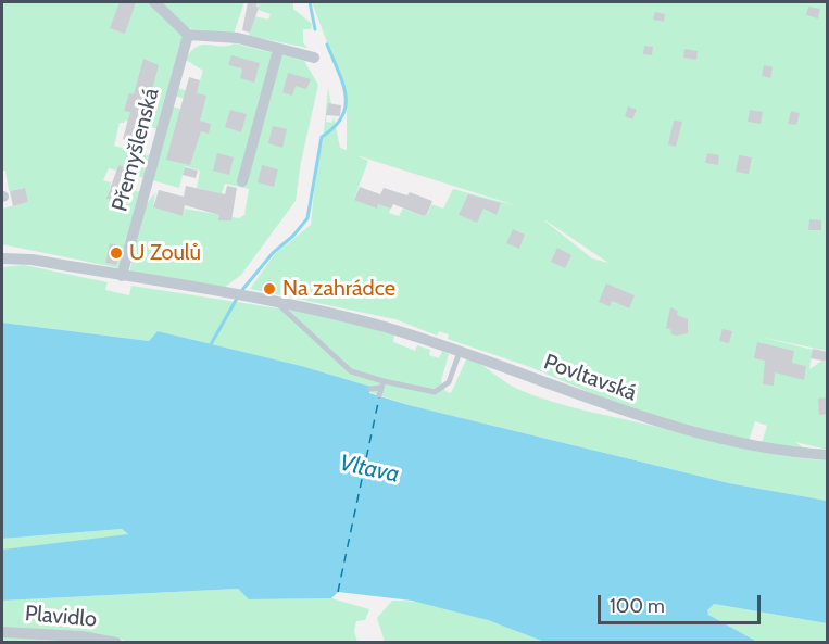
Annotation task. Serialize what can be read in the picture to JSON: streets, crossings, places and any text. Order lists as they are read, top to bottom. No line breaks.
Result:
{"streets":{"street":["Přemyšlenská","Povltavská","Plavidlo"]},"crossings":[["Přemyšlenská","Povltavská"]],"water":["Vltava"],"places":["U Zoulů","Na zahrádce"],"scale_bar":"100 m"}
